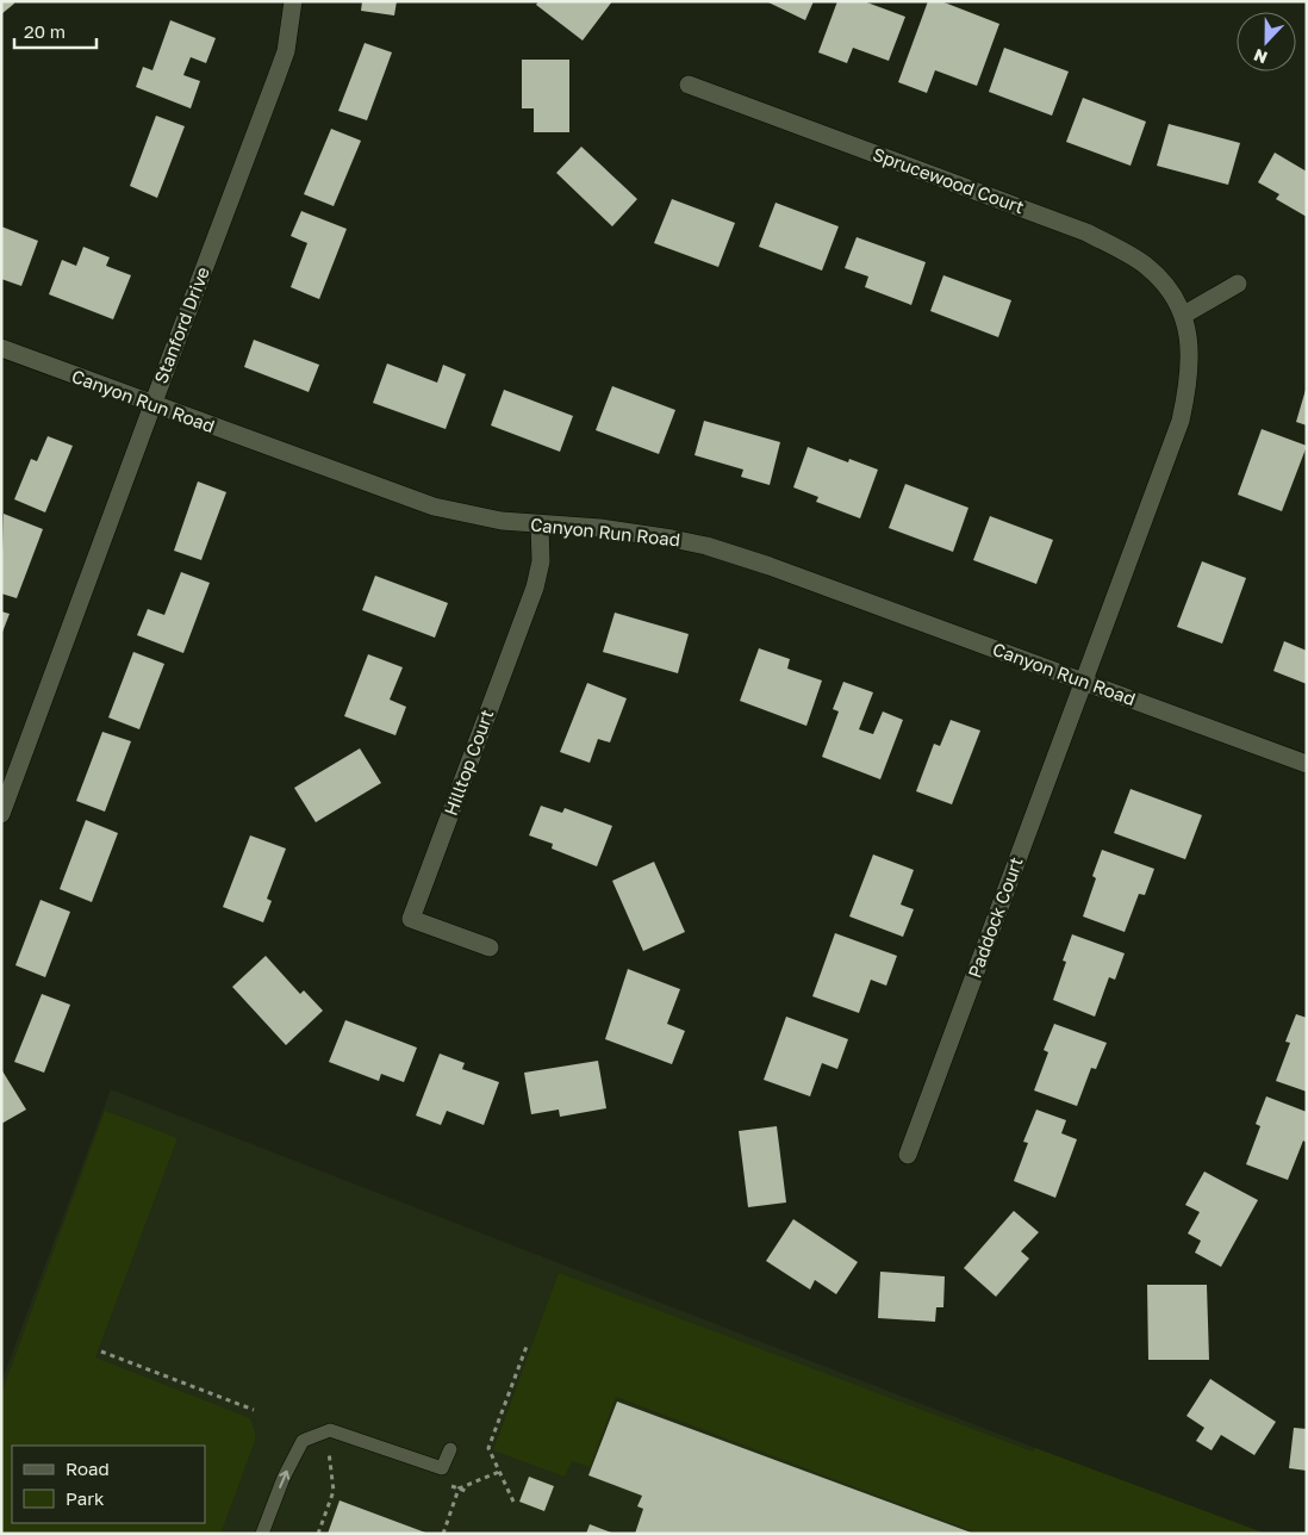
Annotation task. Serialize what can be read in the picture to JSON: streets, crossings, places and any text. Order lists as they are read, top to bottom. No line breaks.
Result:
{"streets":{"street":["Sprucewood Court","Stanford Drive","Canyon Run Road","Hilltop Court","Paddock Court"]},"crossings":[["Sprucewood Court","Canyon Run Road"],["Sprucewood Court","Paddock Court"],["Stanford Drive","Canyon Run Road"],["Canyon Run Road","Hilltop Court"],["Canyon Run Road","Paddock Court"]],"legend":["Road","Park"],"scale_bar":"20 m","north":"bottom"}
